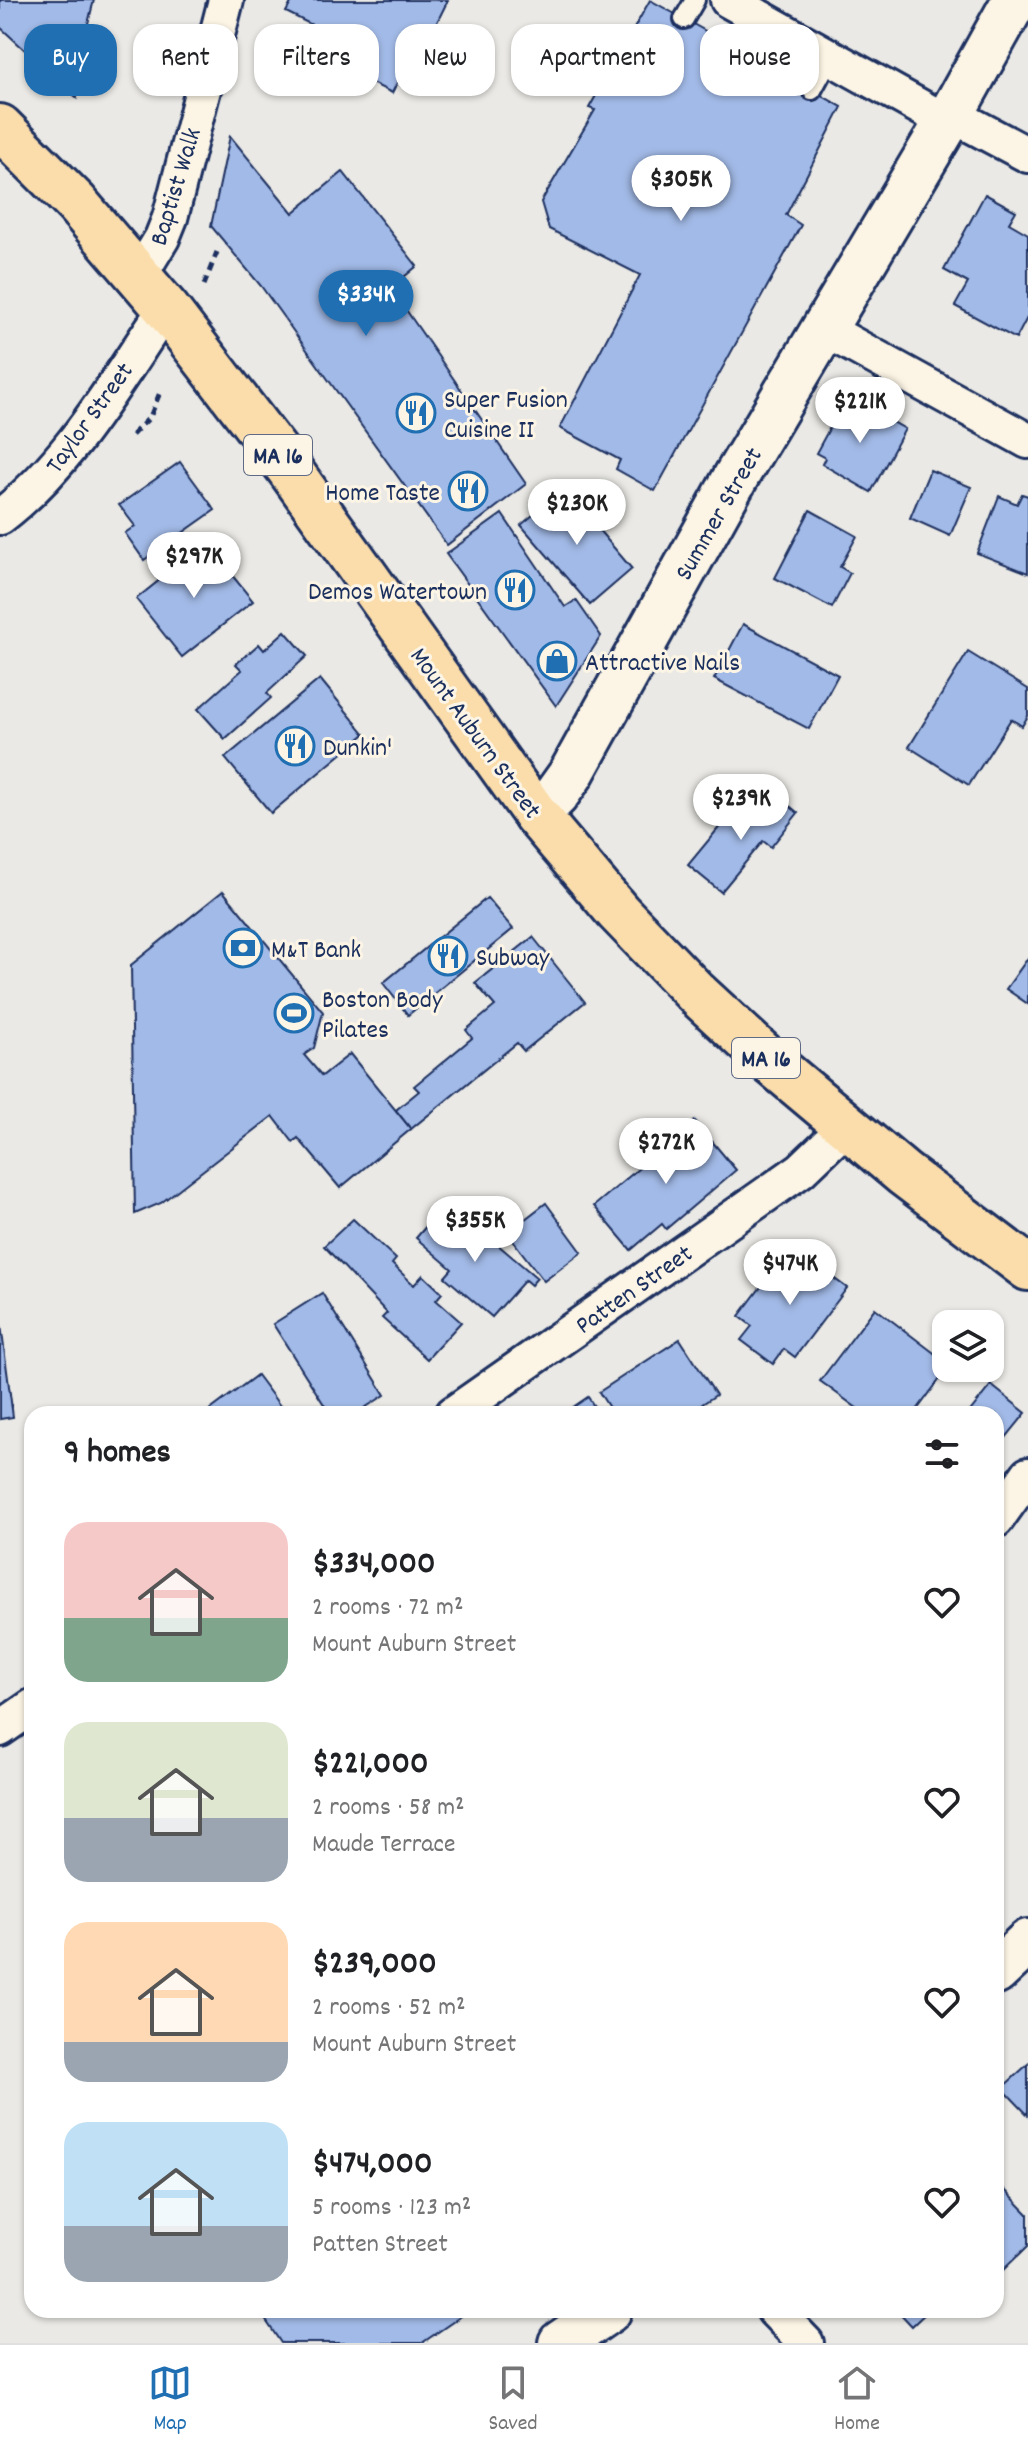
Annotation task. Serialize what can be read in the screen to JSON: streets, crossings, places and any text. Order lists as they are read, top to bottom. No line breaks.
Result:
{"streets":{"main road":["MA 16","Mount Auburn Street"],"street":["Baptist Walk","Taylor Street","Summer Street","Patten Street"]},"crossings":[["Baptist Walk","Taylor Street"],["Baptist Walk","Mount Auburn Street"],["Taylor Street","Mount Auburn Street"],["Summer Street","Mount Auburn Street"],["Mount Auburn Street","Patten Street"]],"places":{"restaurant":["Super Fusion Cuisine II","Home Taste","Demos Watertown","Dunkin'","Subway"],"shop":["Attractive Nails"],"bank":["M&T Bank"],"sports":["Boston Body Pilates"]},"page":{"chip":["Buy","Rent","Filters","New","Apartment","House"],"price":["$305K","$334K","$221K","$230K","$297K","$239K","$272K","$355K","$474K"],"heading":"9 homes","list":[{"name":"$334,000","note":"2 rooms · 72 m² · Mount Auburn Street"},{"name":"$221,000","note":"2 rooms · 58 m² · Maude Terrace"},{"name":"$239,000","note":"2 rooms · 52 m² · Mount Auburn Street"},{"name":"$474,000","note":"5 rooms · 123 m² · Patten Street"}],"tabs":["Map","Saved","Home"]}}
